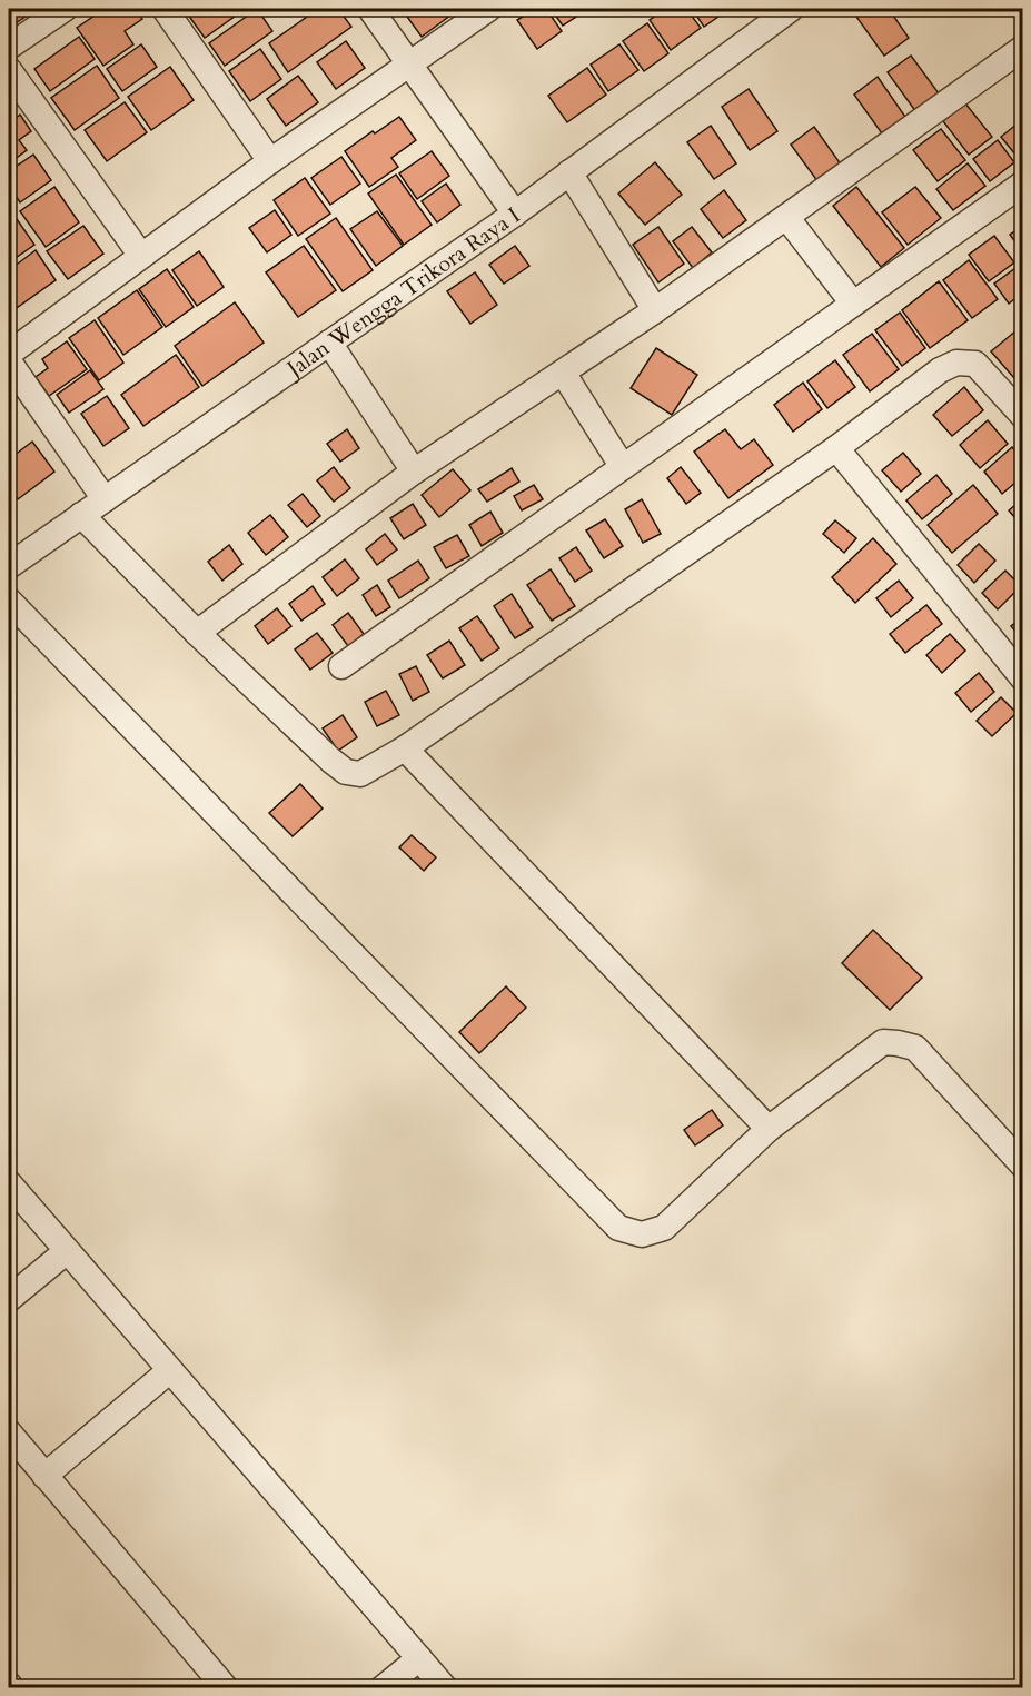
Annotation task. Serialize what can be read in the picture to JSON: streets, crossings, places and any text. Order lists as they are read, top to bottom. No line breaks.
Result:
{"streets":{"street":["Jalan Wengga Trikora Raya I"]}}
